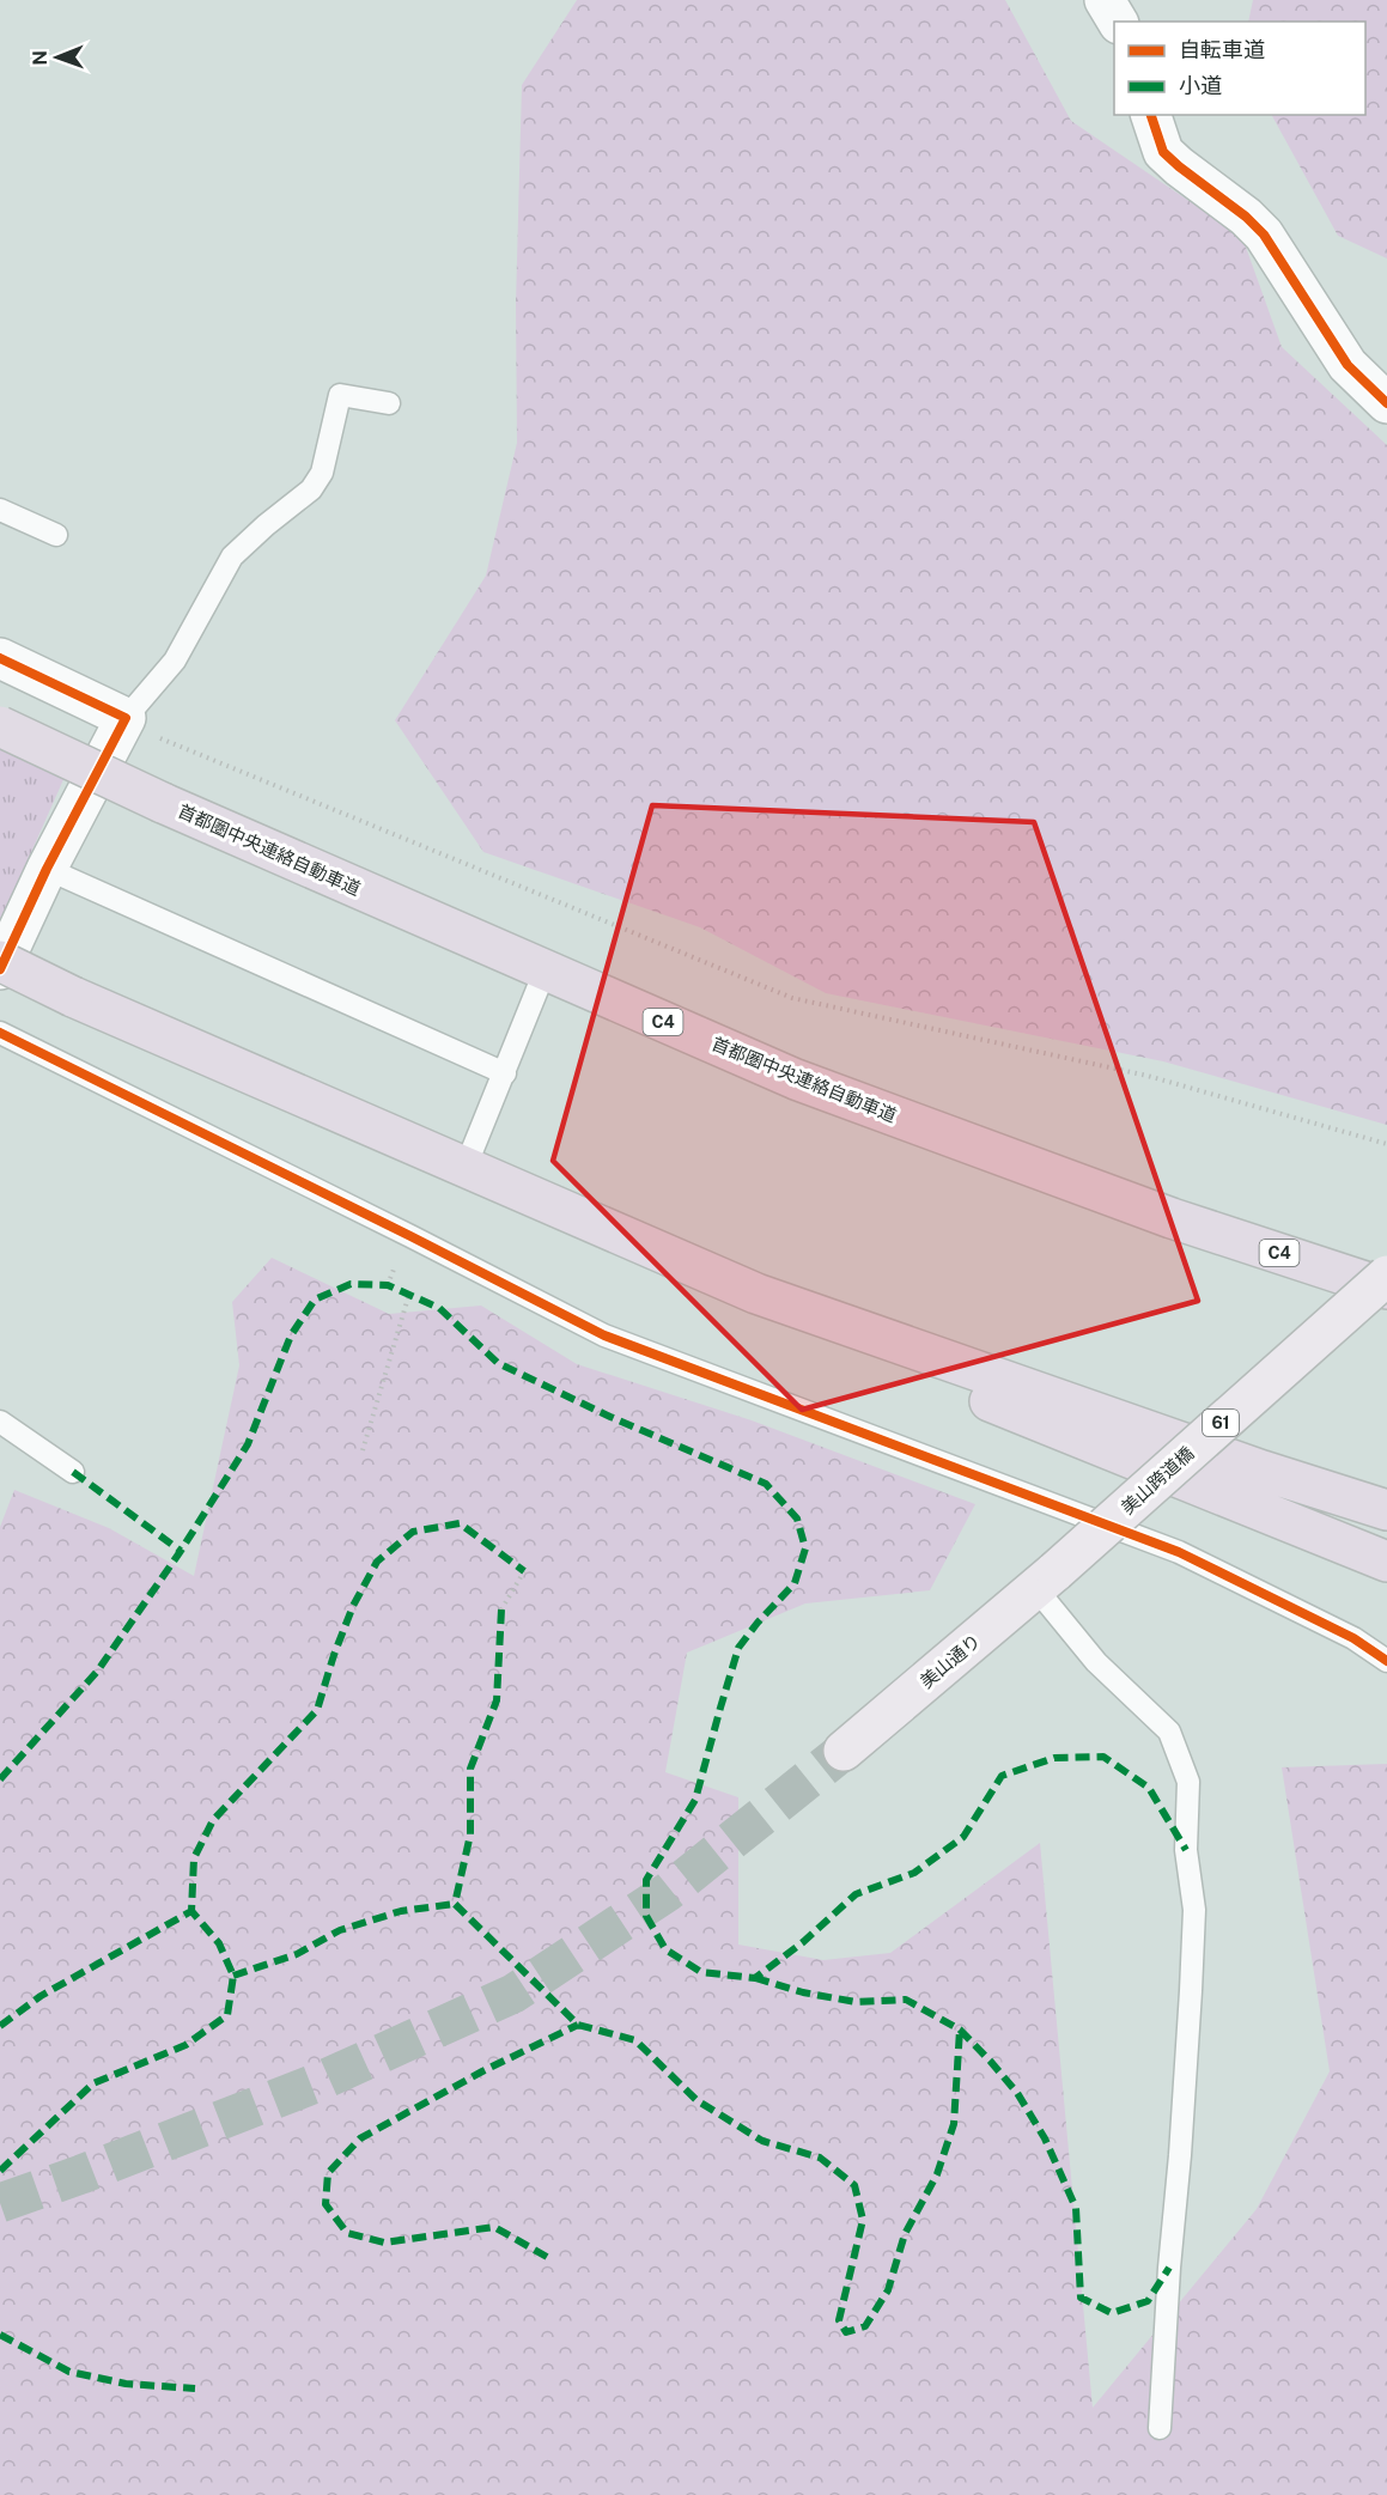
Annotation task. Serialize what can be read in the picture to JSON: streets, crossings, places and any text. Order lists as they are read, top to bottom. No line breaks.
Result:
{"streets":{"highway":["首都圏中央連絡自動車道","C4"],"main road":["61","美山跨道橋","美山通り"]},"crossings":[["美山跨道橋","美山通り"]],"legend":["自転車道","小道"],"north":"left"}
